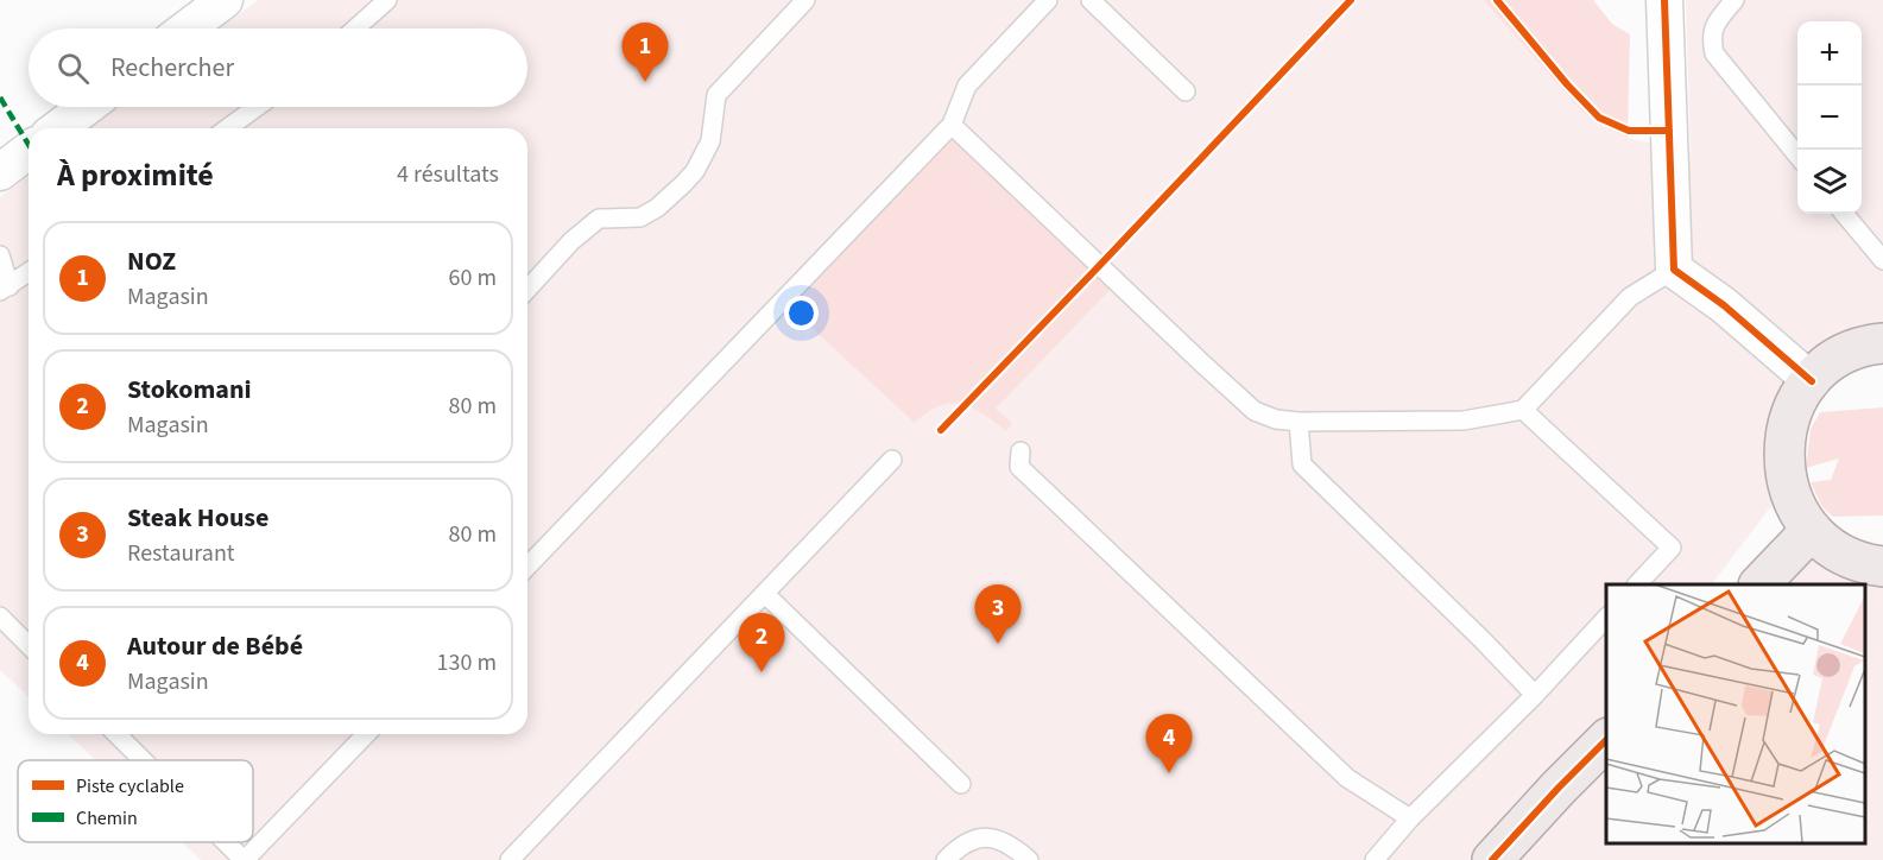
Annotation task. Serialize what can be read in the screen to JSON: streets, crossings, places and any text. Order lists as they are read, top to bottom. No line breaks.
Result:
{"legend":["Piste cyclable","Chemin"],"page":{"map_buttons":["+","−"],"pins":["1","3","2","4"],"search":"Rechercher","heading":["À proximité","4 résultats"],"list":[{"mark":"1","name":"NOZ","note":"Magasin","value":"60 m"},{"mark":"2","name":"Stokomani","note":"Magasin","value":"80 m"},{"mark":"3","name":"Steak House","note":"Restaurant","value":"80 m"},{"mark":"4","name":"Autour de Bébé","note":"Magasin","value":"130 m"}]}}
